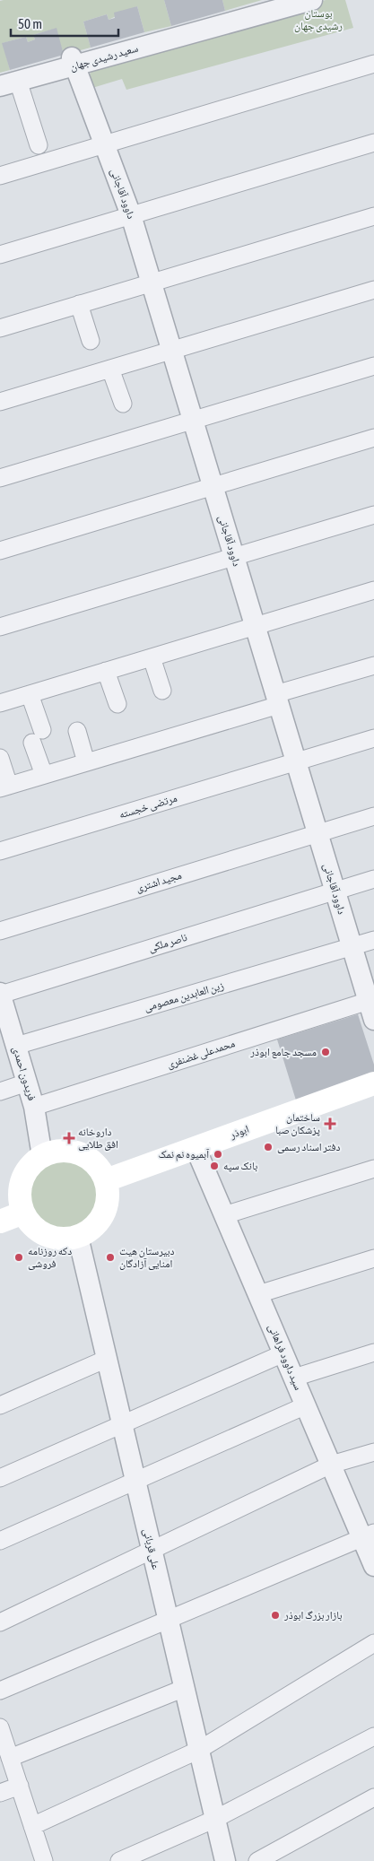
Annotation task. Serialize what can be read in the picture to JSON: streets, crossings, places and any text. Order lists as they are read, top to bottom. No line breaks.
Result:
{"streets":{"main road":["ابوذر"],"street":["سعید رشیدی جهان","داوود آقاجانی","مرتضی خجسته","مجید اشتری","ناصر ملکی","زین العابدین معصومی","محمدعلی غضنفری","فریدون احمدی","سید داوود فراهانی","علی قربانی"]},"crossings":[["سعید رشیدی جهان","داوود آقاجانی"],["داوود آقاجانی","مرتضی خجسته"],["داوود آقاجانی","مجید اشتری"],["داوود آقاجانی","ناصر ملکی"],["داوود آقاجانی","زین العابدین معصومی"],["داوود آقاجانی","محمدعلی غضنفری"],["ناصر ملکی","فریدون احمدی"],["زین العابدین معصومی","فریدون احمدی"],["محمدعلی غضنفری","فریدون احمدی"],["فریدون احمدی","ابوذر"],["فریدون احمدی","علی قربانی"],["ابوذر","سید داوود فراهانی"],["ابوذر","علی قربانی"]],"parks":["بوستان رشیدی جهان"],"places":{"other":["مسجد جامع ابوذر","دفتر اسناد رسمی","آبمیوه نم نمک","بانک سپه","دکه روزنامه فروشی","دبیرستان هیت امنایی آزادگان","بازار بزرگ ابوذر"],"health":["ساختمان پزشکان صبا","داروخانه افق طلایی"]},"scale_bar":"50 m"}
